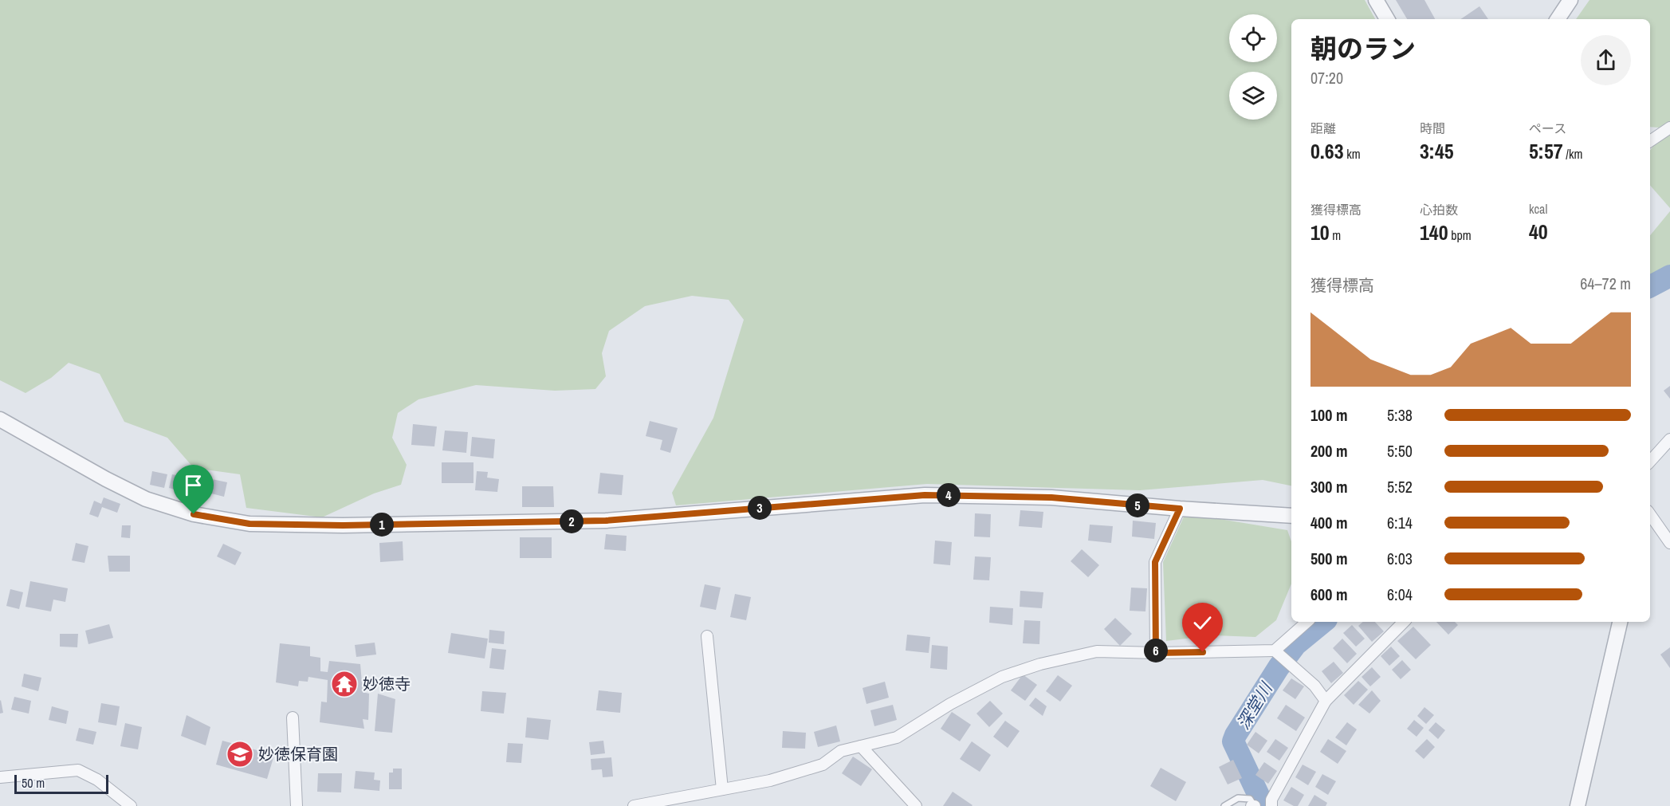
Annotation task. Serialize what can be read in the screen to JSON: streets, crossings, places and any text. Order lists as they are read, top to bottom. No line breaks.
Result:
{"water":["深堂川"],"places":{"temple":["妙徳寺"],"school or university":["妙徳保育園"]},"scale_bar":"50 m","page":{"heading":["朝のラン","07:20"],"stats":[["距離","0.63 km"],["時間","3:45"],["ペース","5:57 /km"],["獲得標高","10 m"],["心拍数","140 bpm"],["kcal","40"]],"chart":["獲得標高","64–72 m"],"list":[{"name":"100 m","note":"5:38"},{"name":"200 m","note":"5:50"},{"name":"300 m","note":"5:52"},{"name":"400 m","note":"6:14"},{"name":"500 m","note":"6:03"},{"name":"600 m","note":"6:04"}],"pins":["4","5","3","2","1","6"],"scale":"50 m"}}
